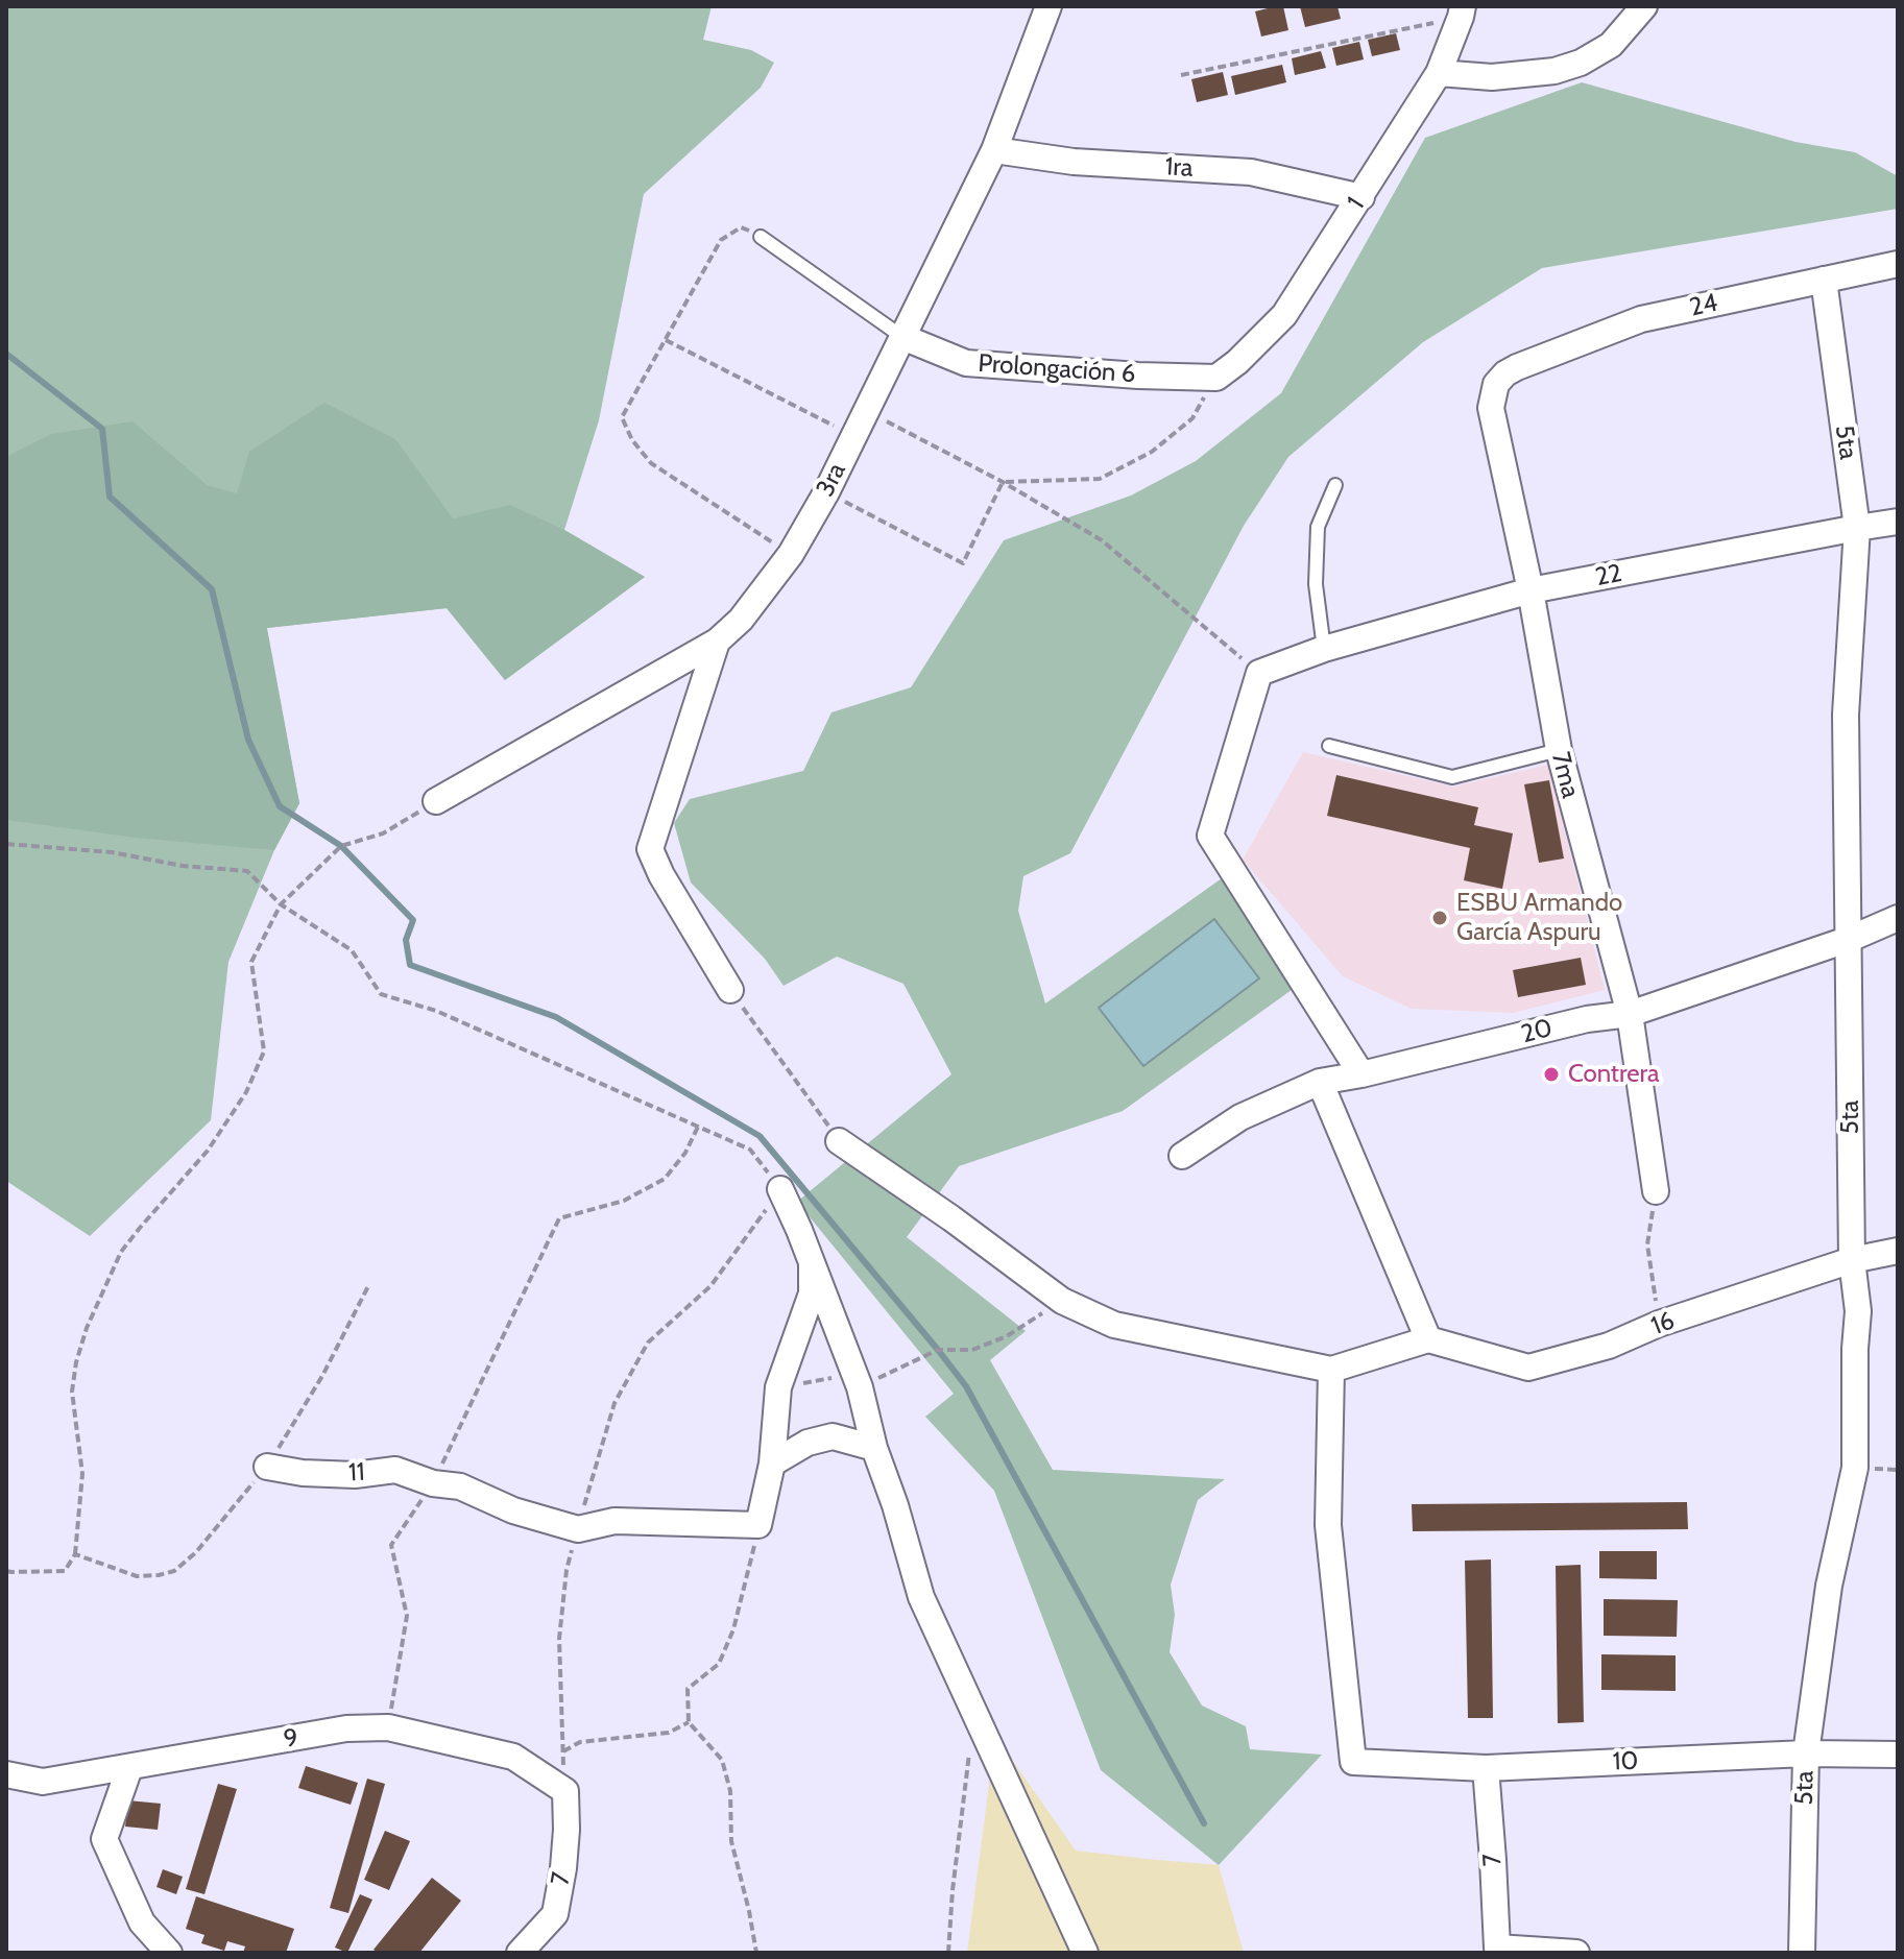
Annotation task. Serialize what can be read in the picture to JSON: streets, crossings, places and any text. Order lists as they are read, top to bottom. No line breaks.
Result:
{"streets":{"street":["1ra","1","24","Prolongación 6","5ta","3ra","22","7ma","20","16","11","9","10","7"]},"crossings":[["1ra","1"],["1ra","3ra"],["1","Prolongación 6"],["24","5ta"],["24","7ma"],["Prolongación 6","3ra"],["5ta","22"],["5ta","20"],["5ta","16"],["5ta","10"],["22","7ma"],["7ma","20"],["9","7"],["10","7"]],"places":["ESBU Armando García Aspuru","Contrera"]}
